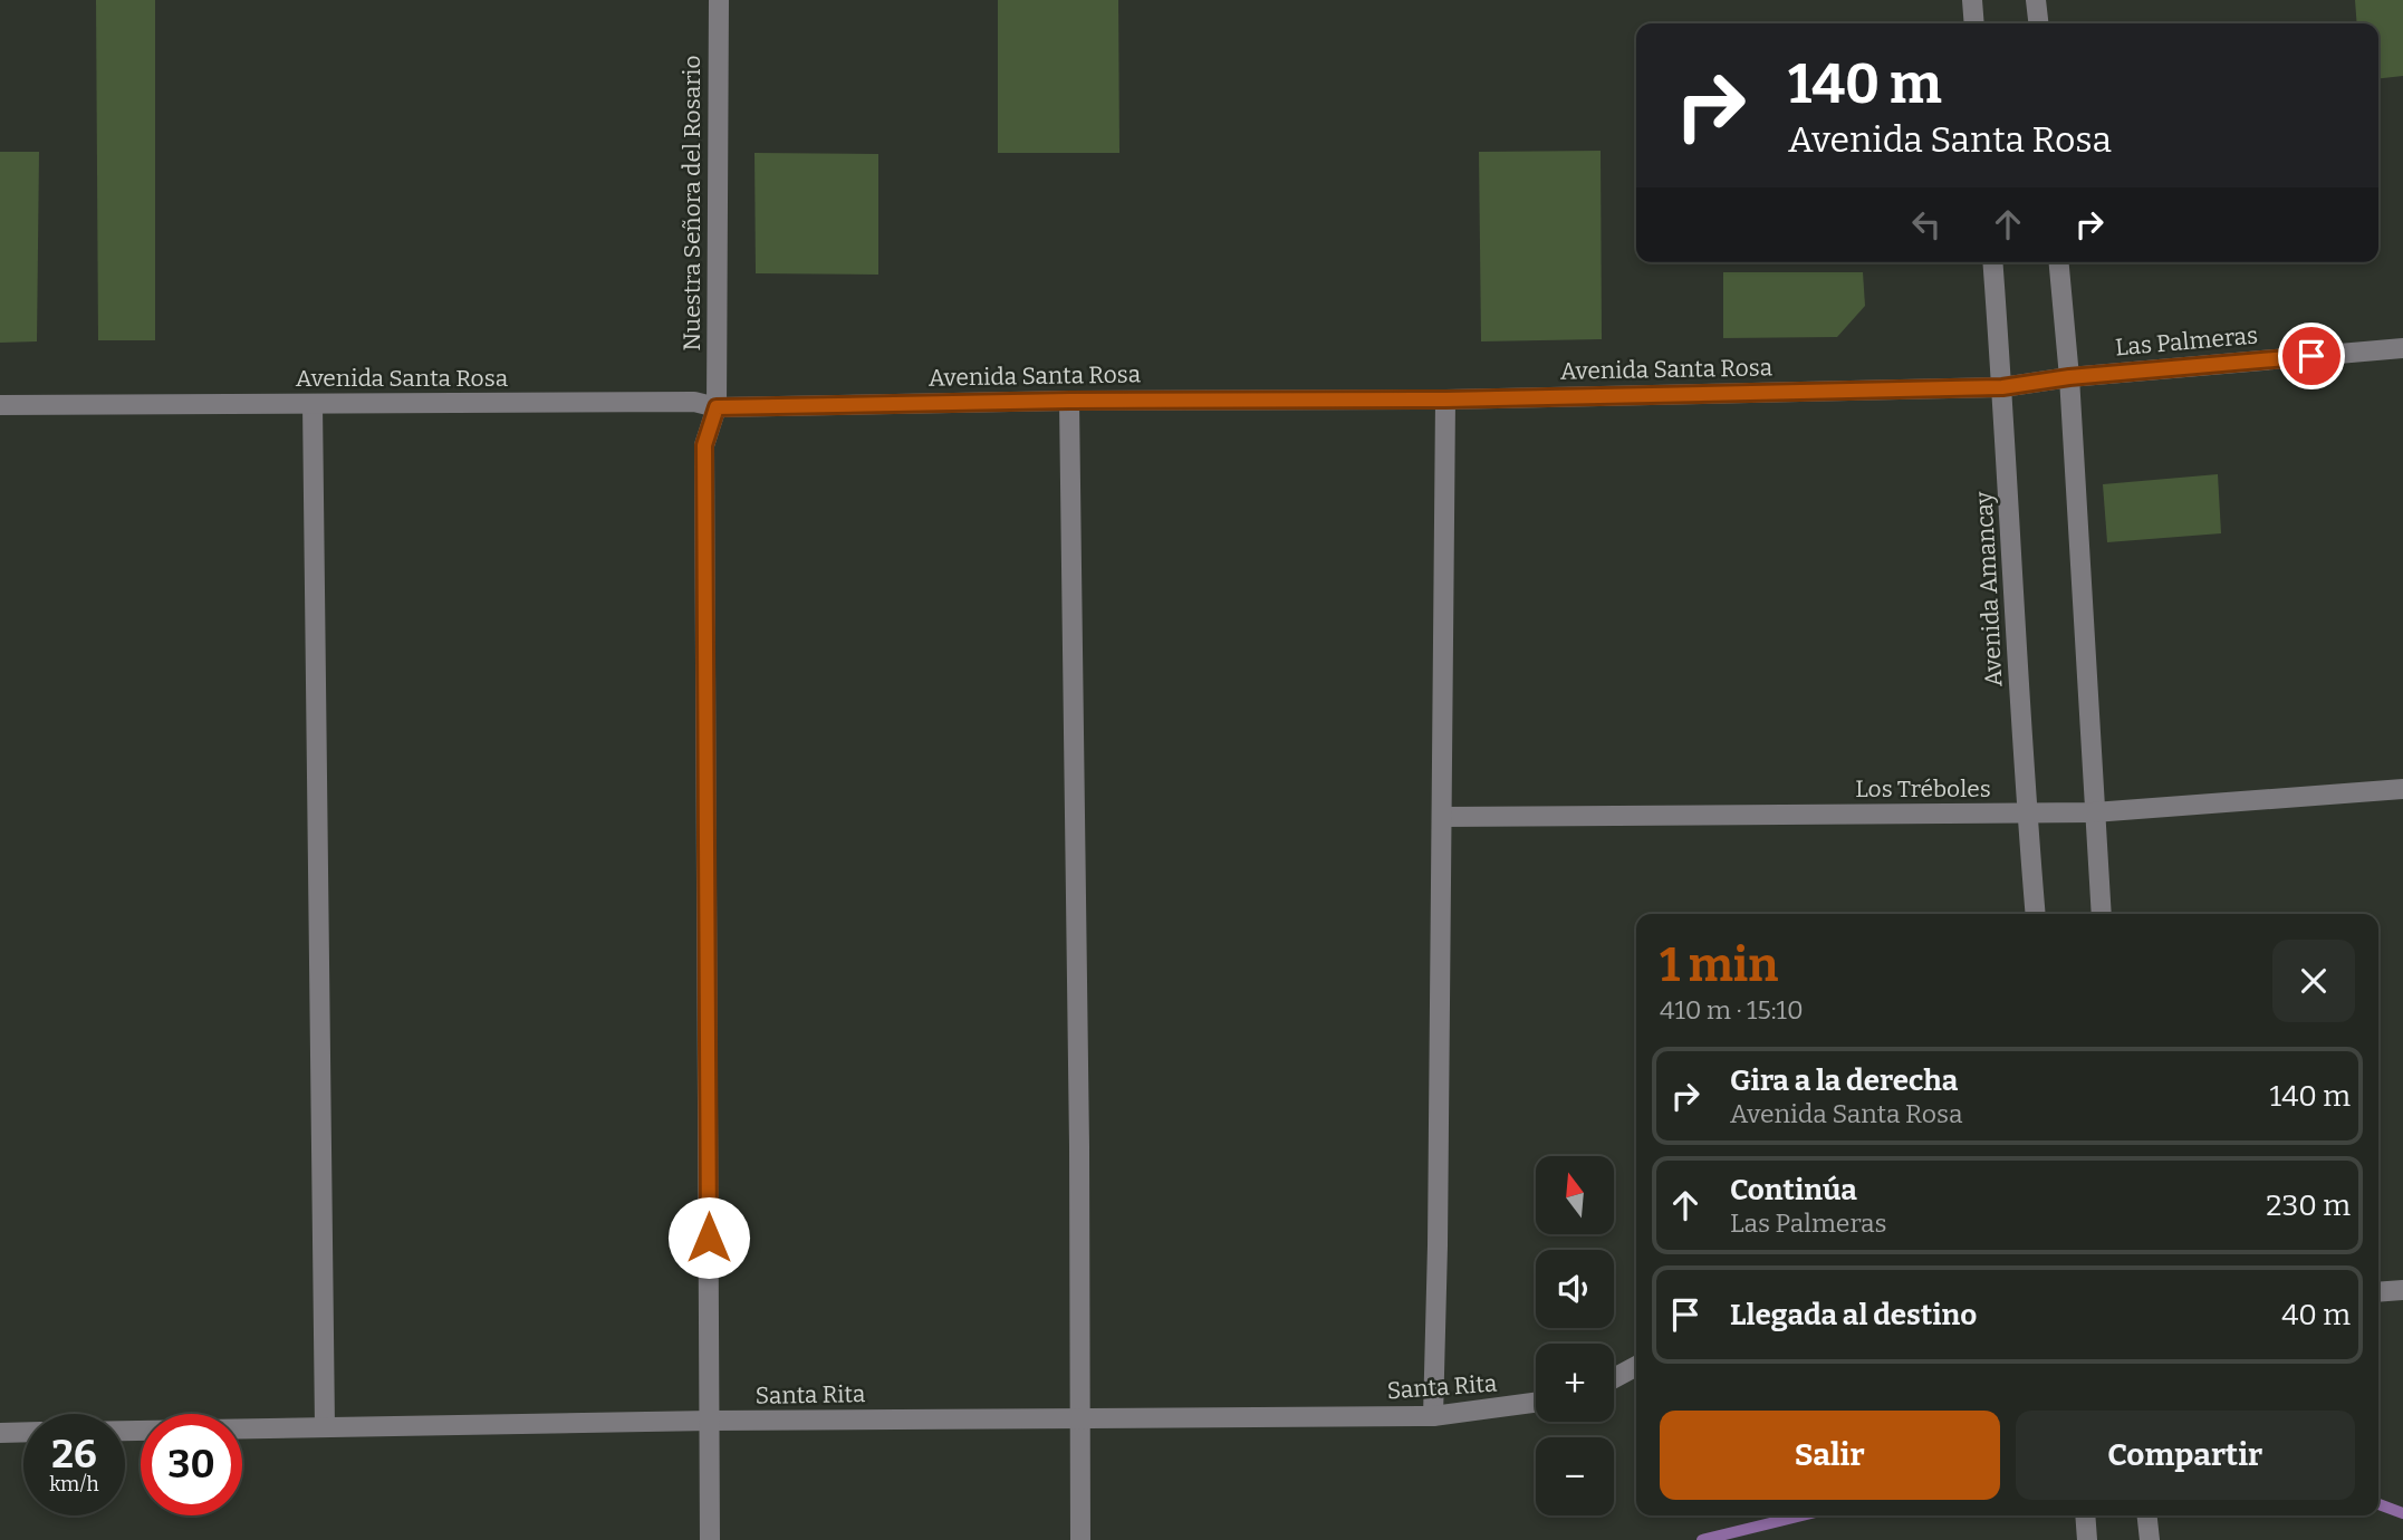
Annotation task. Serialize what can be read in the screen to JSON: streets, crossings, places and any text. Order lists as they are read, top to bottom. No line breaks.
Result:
{"streets":{"street":["Nuestra Señora del Rosario","Las Palmeras","Avenida Santa Rosa","Avenida Amancay","Los Tréboles","Santa Rita"]},"crossings":[["Nuestra Señora del Rosario","Avenida Santa Rosa"],["Nuestra Señora del Rosario","Santa Rita"],["Las Palmeras","Avenida Santa Rosa"],["Avenida Santa Rosa","Avenida Amancay"],["Avenida Amancay","Los Tréboles"]],"north":"top","page":{"turn":["140 m","Avenida Santa Rosa"],"heading":["1 min","410 m · 15:10"],"list":[{"name":"Gira a la derecha","note":"Avenida Santa Rosa","value":"140 m"},{"name":"Continúa","note":"Las Palmeras","value":"230 m"},{"name":"Llegada al destino","value":"40 m"}],"map_buttons":["+","−"],"buttons":["Salir","Compartir"],"speed":"26 km/h","limit":"30"}}
